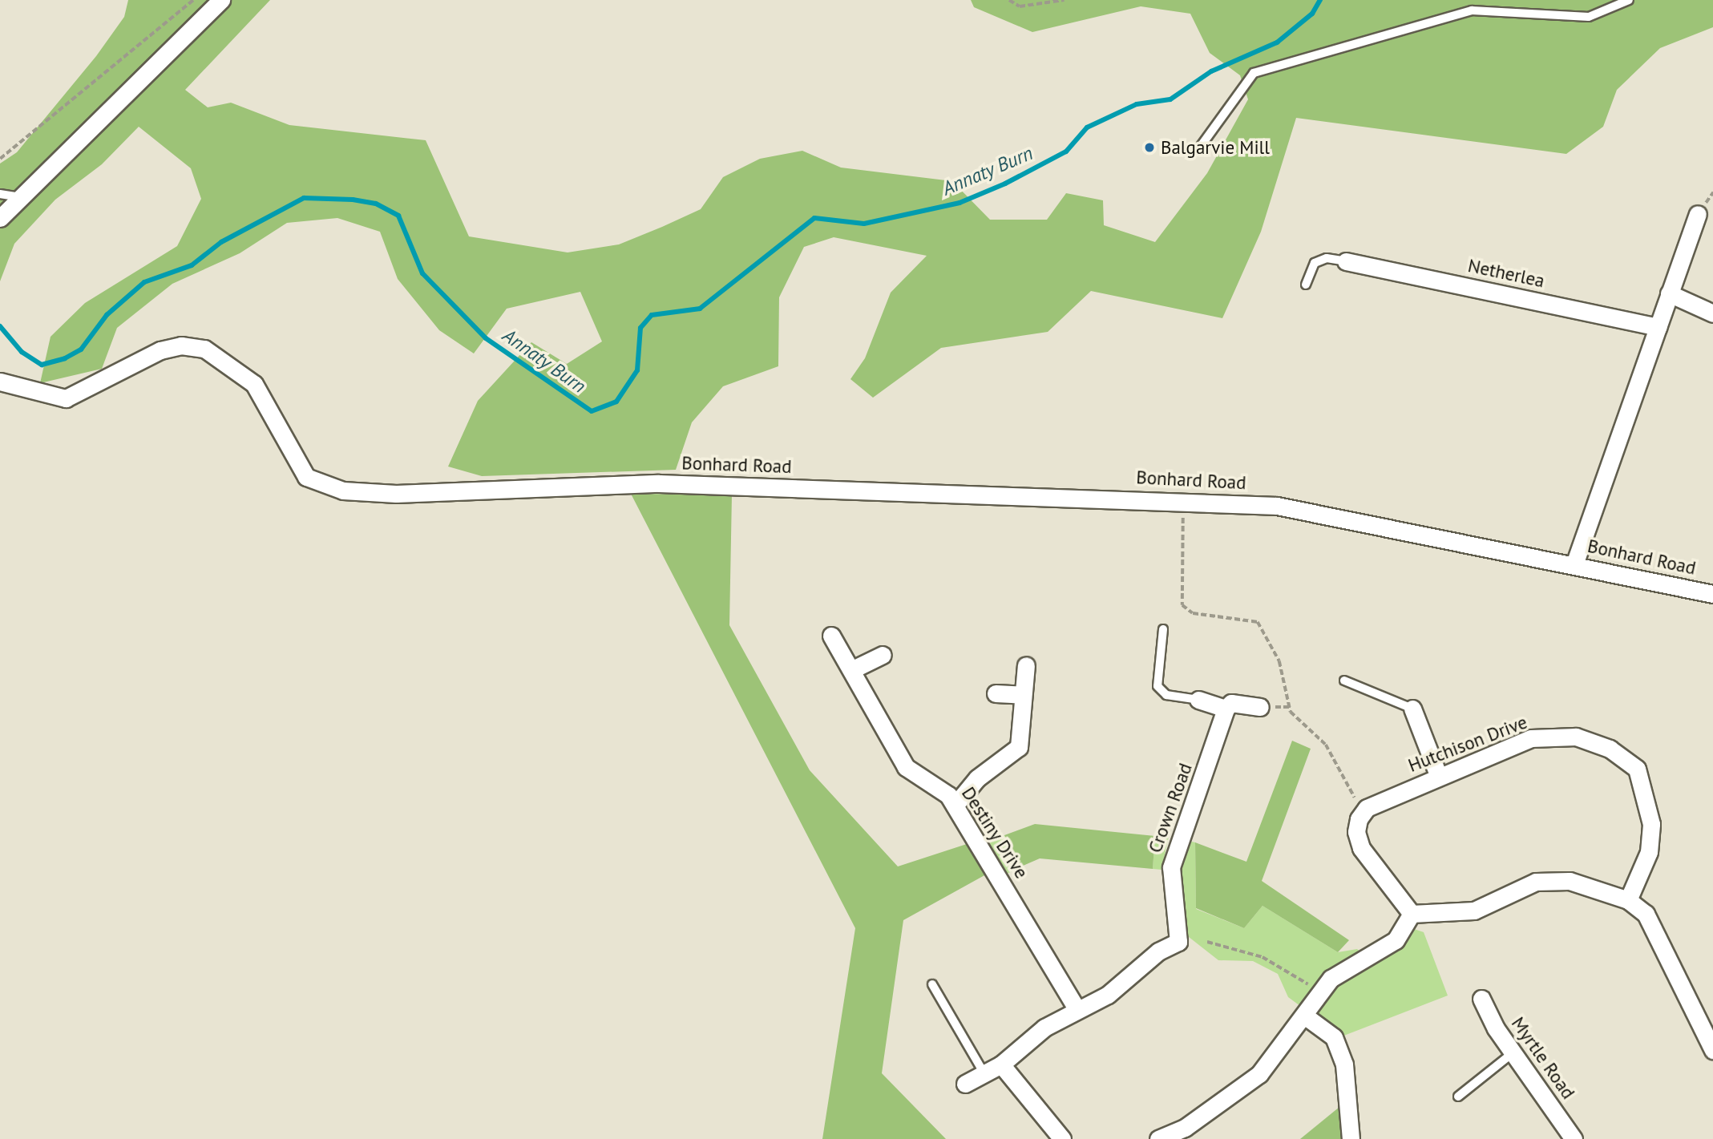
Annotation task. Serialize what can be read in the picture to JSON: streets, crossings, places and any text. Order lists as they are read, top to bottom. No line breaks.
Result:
{"streets":{"street":["Netherlea","Bonhard Road","Hutchison Drive","Crown Road","Destiny Drive","Myrtle Road"]},"crossings":[["Crown Road","Destiny Drive"]],"water":["Annaty Burn"],"places":["Balgarvie Mill"]}
